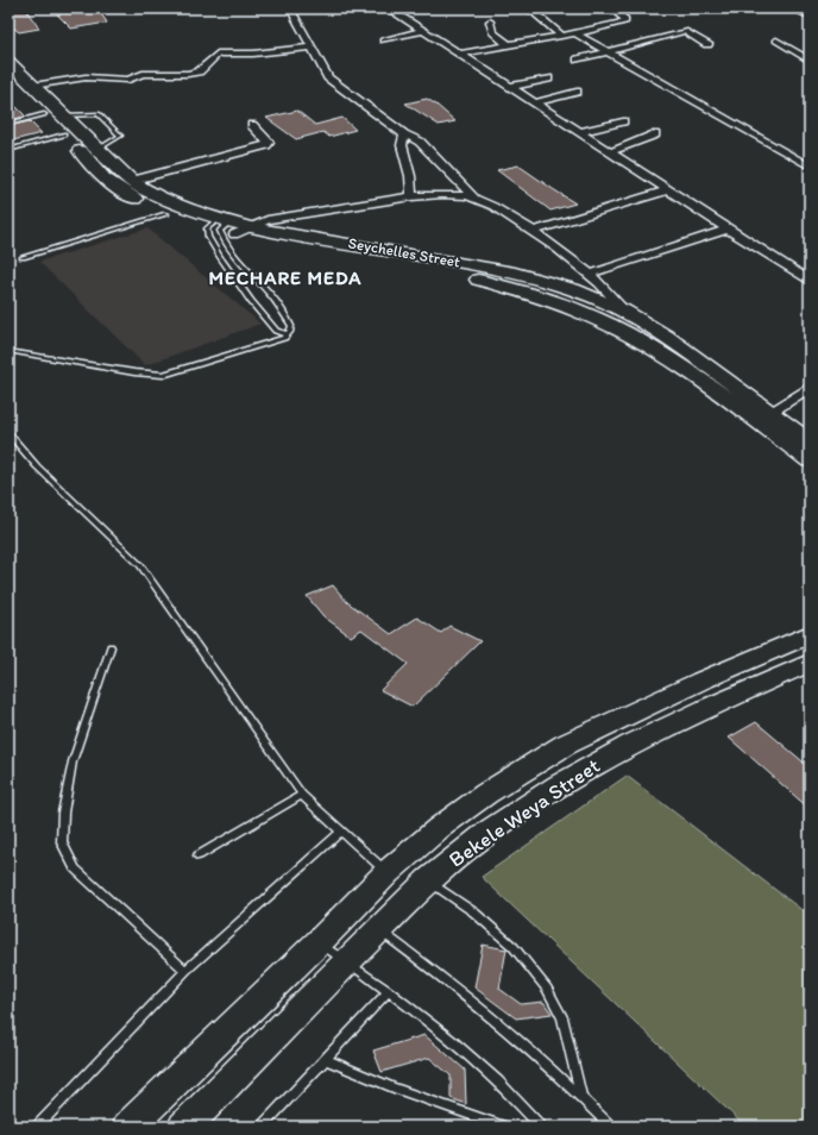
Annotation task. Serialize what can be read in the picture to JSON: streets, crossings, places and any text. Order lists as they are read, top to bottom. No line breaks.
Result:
{"streets":{"main road":["Seychelles Street","Bekele Weya Street"]},"districts":["MECHARE MEDA"]}
